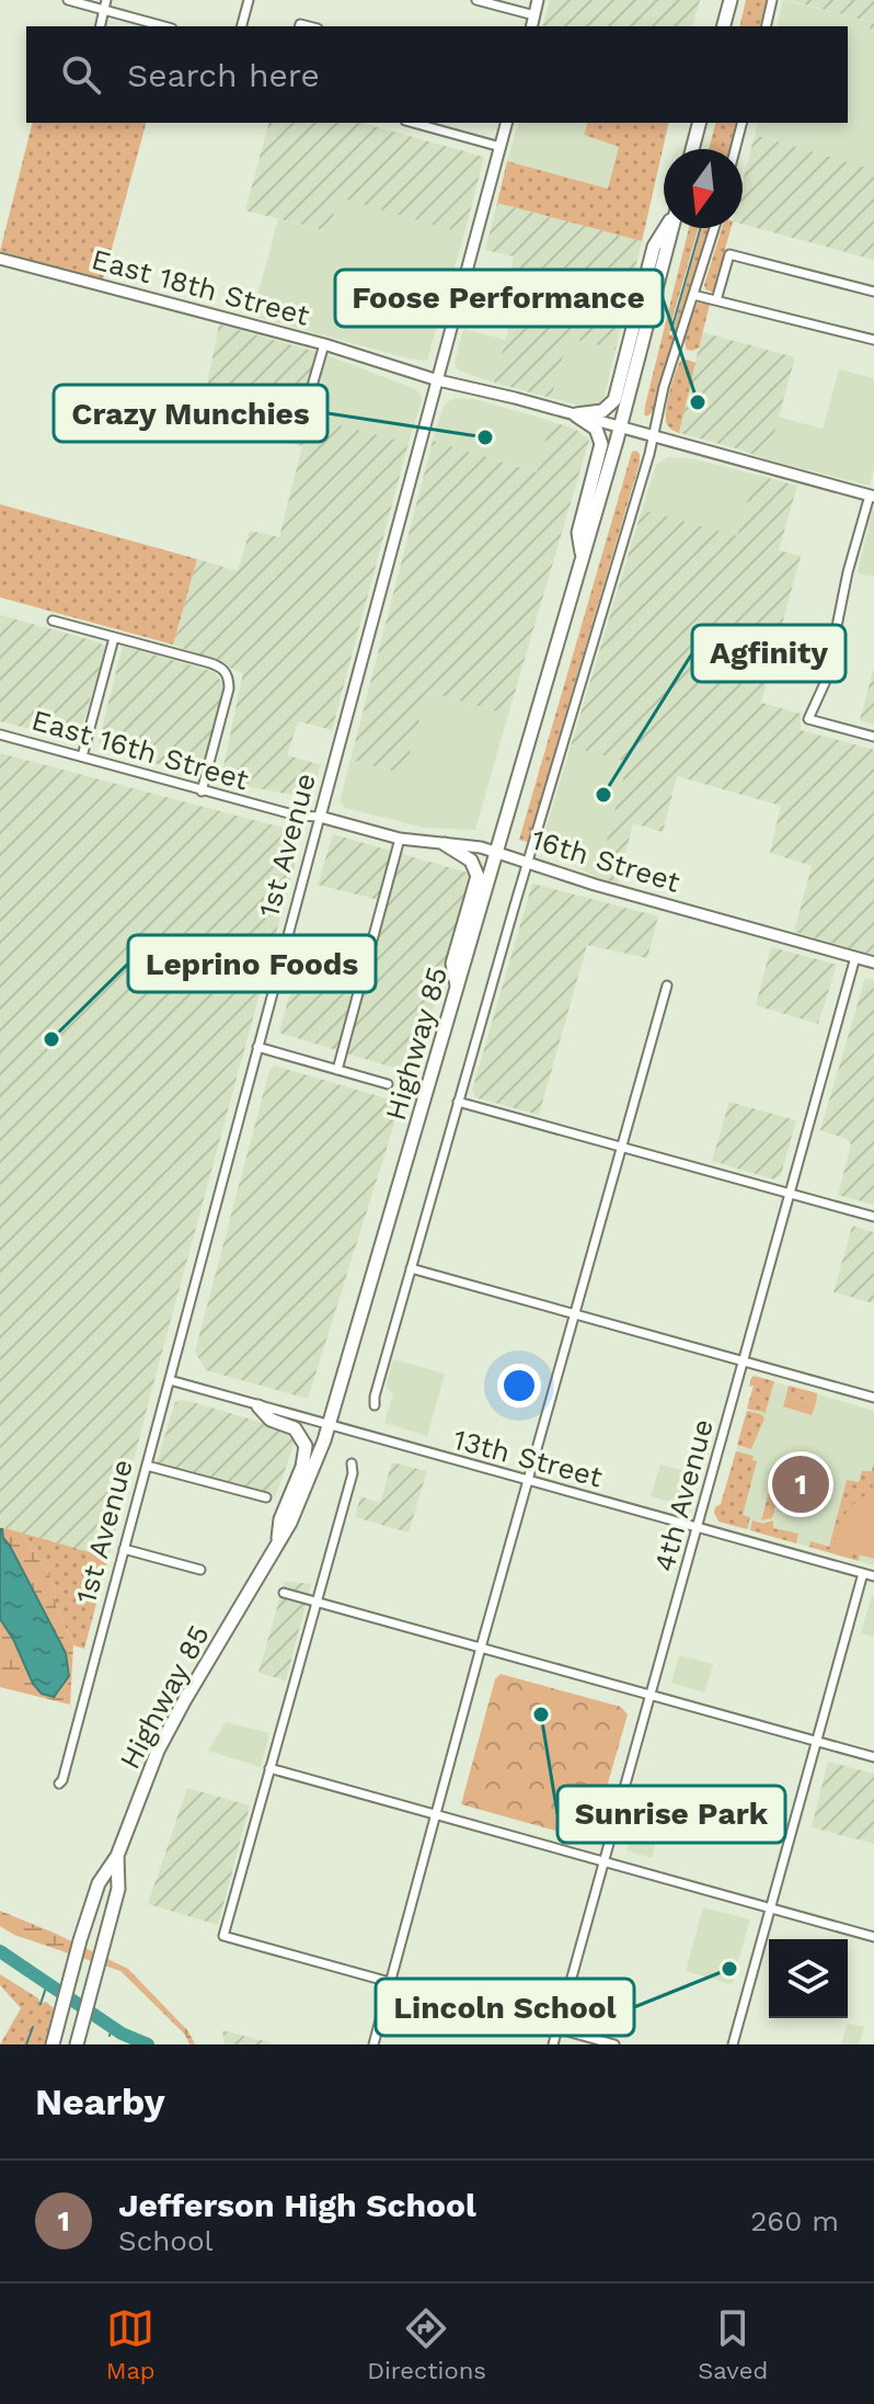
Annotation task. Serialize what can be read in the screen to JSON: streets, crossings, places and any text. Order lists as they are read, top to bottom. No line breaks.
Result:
{"streets":{"highway":["Highway 85"],"main road":["East 18th Street","1st Avenue","16th Street"],"street":["East 16th Street","13th Street","4th Avenue"]},"crossings":[["East 18th Street","1st Avenue"],["East 18th Street","Highway 85"],["East 16th Street","1st Avenue"],["East 16th Street","16th Street"],["1st Avenue","16th Street"],["1st Avenue","13th Street"],["16th Street","Highway 85"],["16th Street","4th Avenue"],["Highway 85","13th Street"],["13th Street","4th Avenue"]],"places":["Foose Performance","Crazy Munchies","Agfinity","Leprino Foods","Sunrise Park","Lincoln School"],"north":"bottom","page":{"search":"Search here","pins":"1","heading":"Nearby","list":[{"mark":"1","name":"Jefferson High School","note":"School","value":"260 m"}],"nav":["Map","Directions","Saved"]}}
